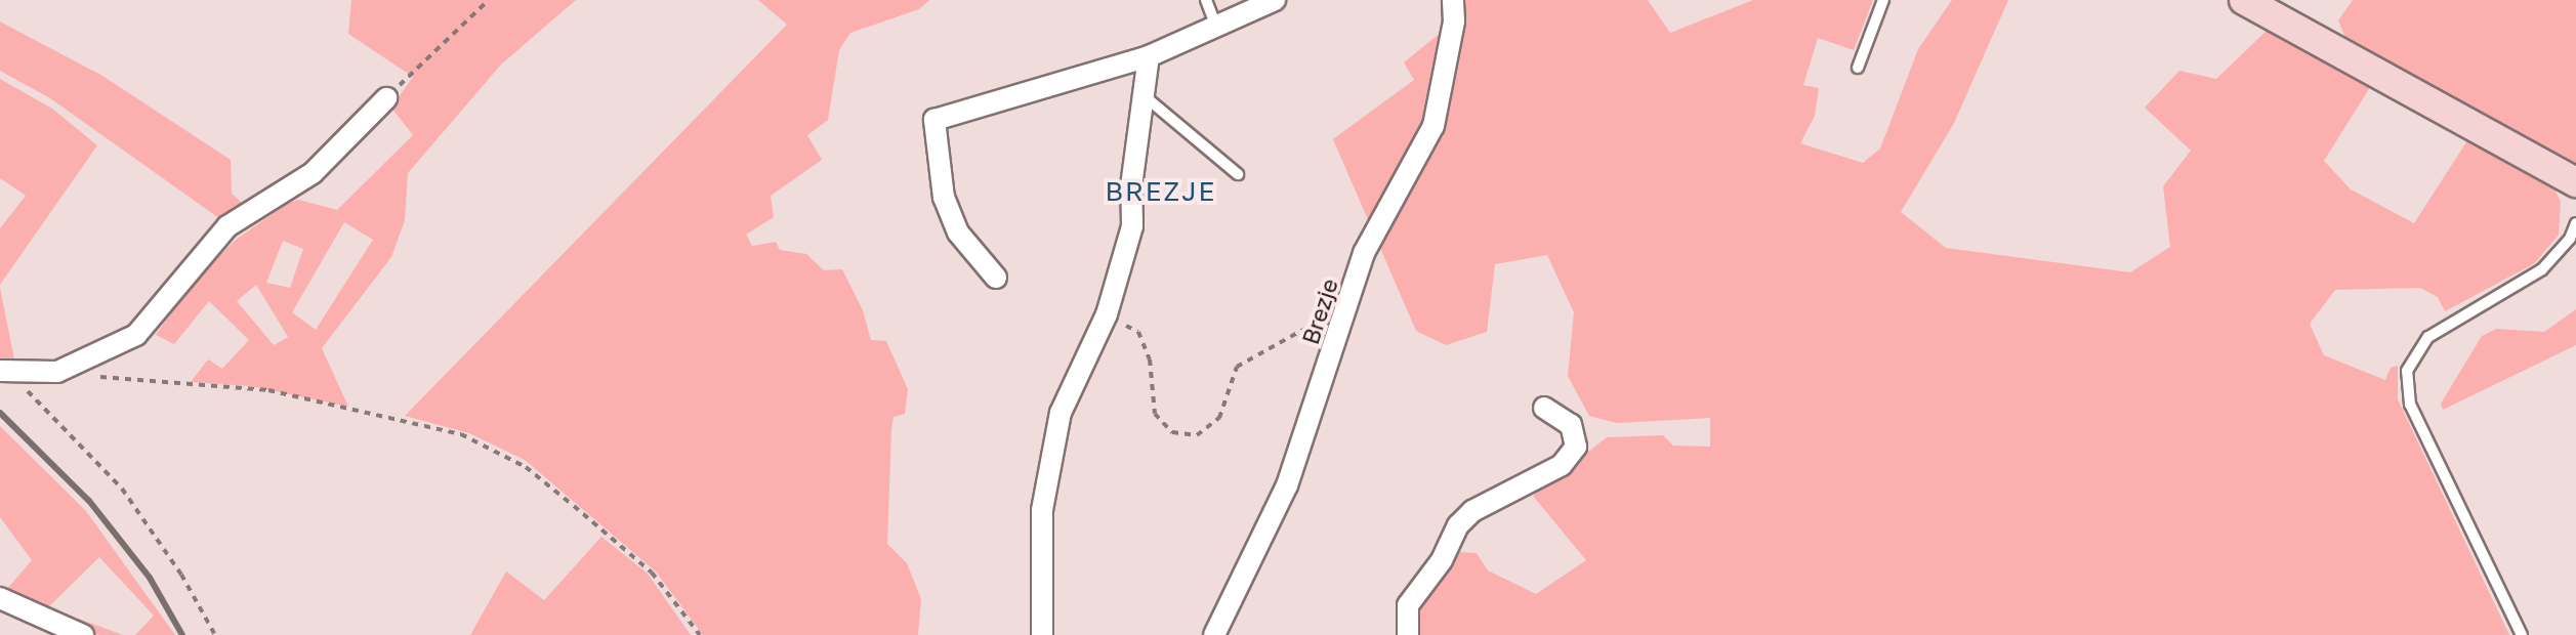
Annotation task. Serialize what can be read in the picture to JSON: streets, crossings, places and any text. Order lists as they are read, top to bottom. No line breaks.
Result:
{"streets":{"street":["Brezje"]},"districts":["BREZJE"]}
